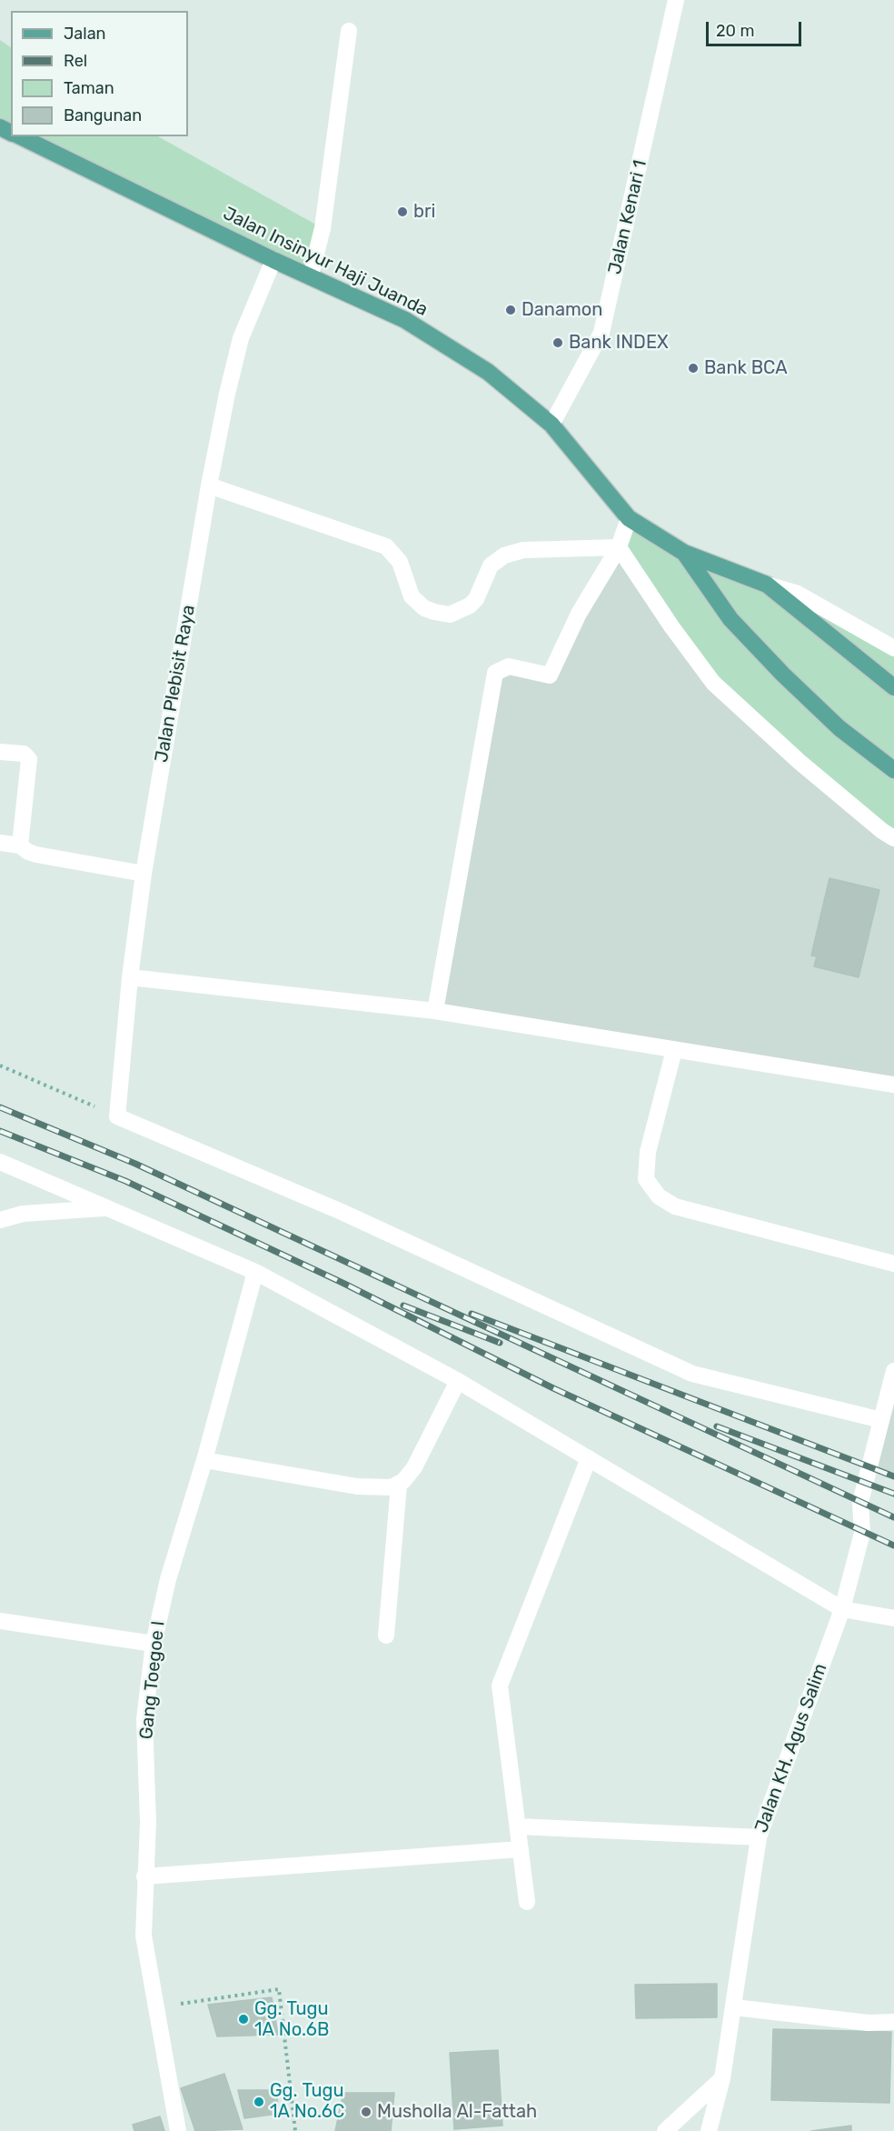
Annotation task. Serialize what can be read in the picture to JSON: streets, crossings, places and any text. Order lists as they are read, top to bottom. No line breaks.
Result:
{"streets":{"main road":["Jalan Insinyur Haji Juanda"],"street":["Jalan Kenari 1","Jalan Plebisit Raya","Gang Toegoe I","Jalan KH. Agus Salim"]},"crossings":[["Jalan Kenari 1","Jalan Insinyur Haji Juanda"],["Jalan Insinyur Haji Juanda","Jalan Plebisit Raya"]],"places":["bri","Danamon","Bank INDEX","Bank BCA","Gg. Tugu 1A No.6B","Gg. Tugu 1A No.6C","Musholla Al-Fattah"],"legend":["Jalan","Rel","Taman","Bangunan"],"scale_bar":"20 m"}
